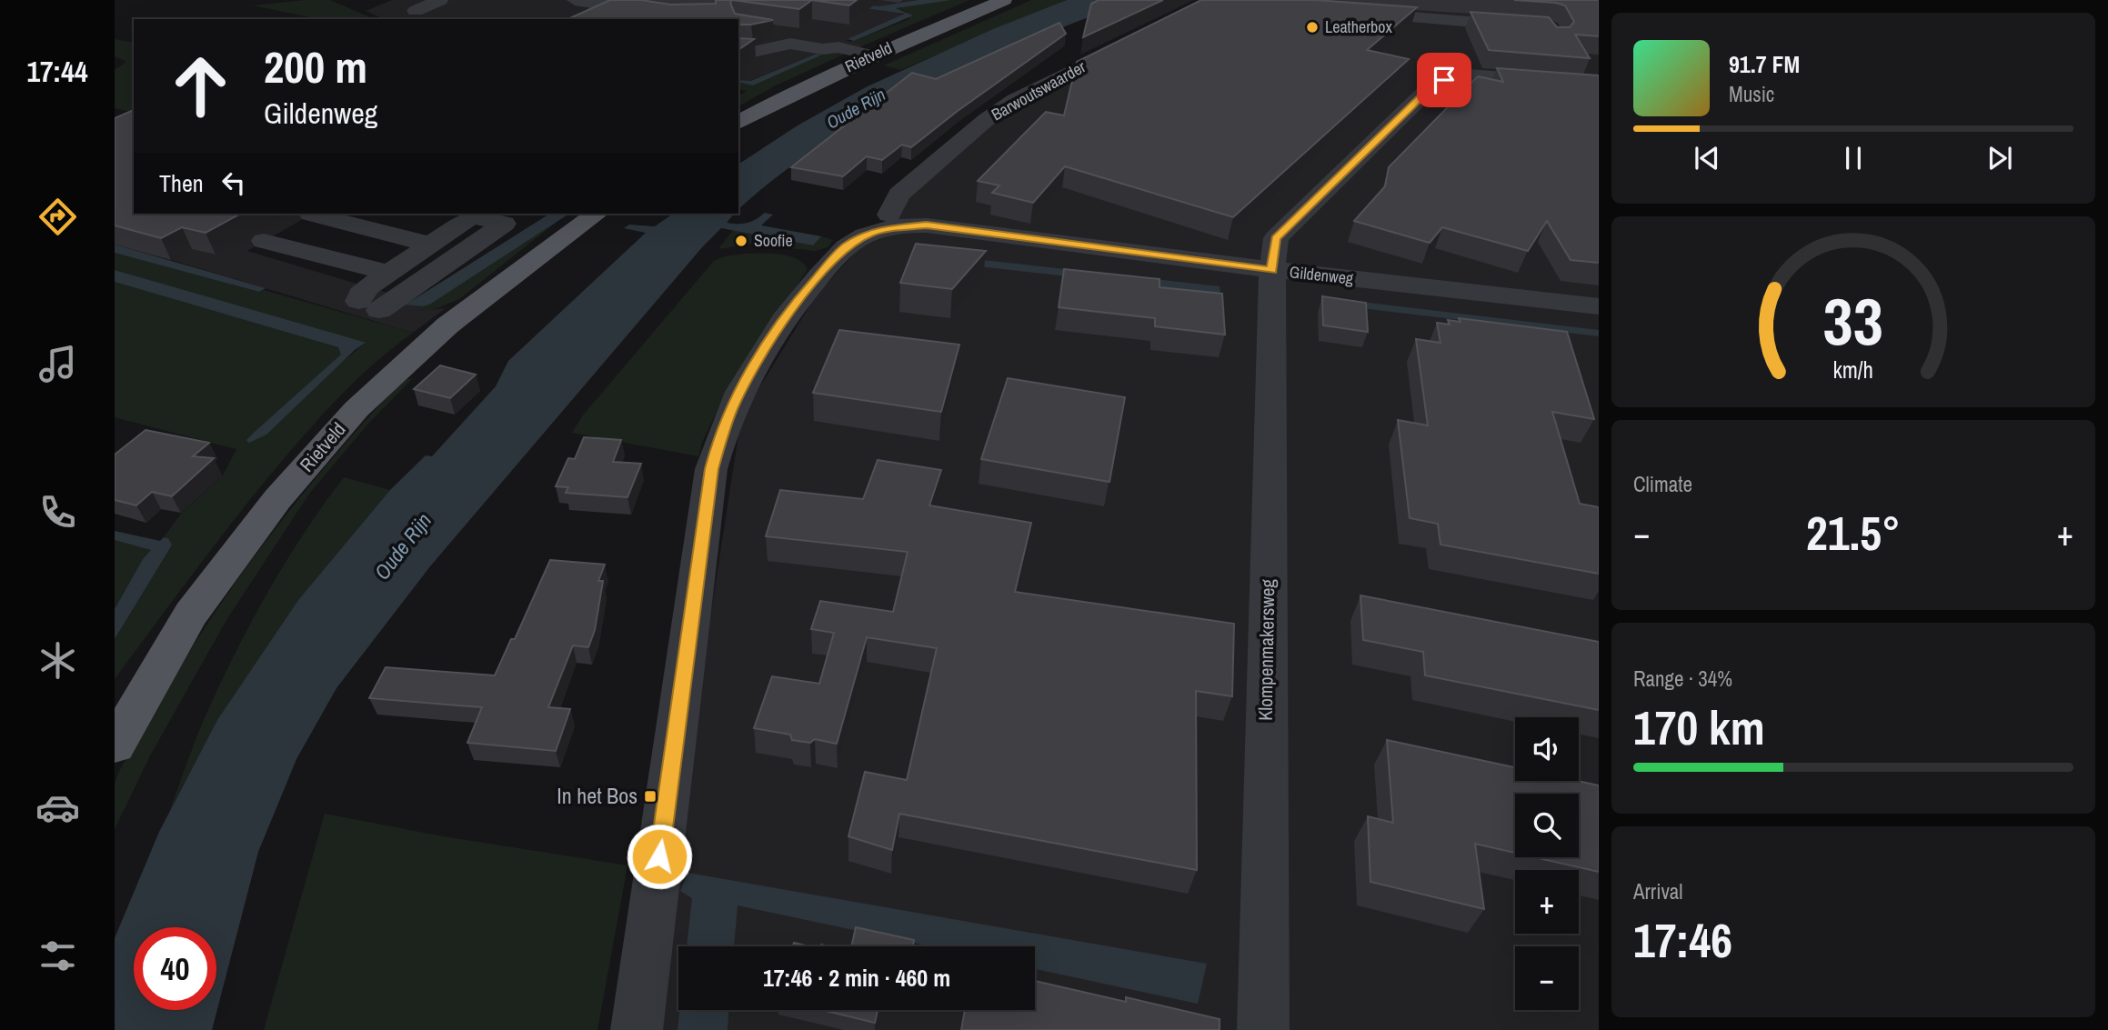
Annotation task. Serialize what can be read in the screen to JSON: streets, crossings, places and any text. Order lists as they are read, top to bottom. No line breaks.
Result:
{"streets":{"main road":["Rietveld"],"street":["Barwoutswaarder","Gildenweg","Klompenmakersweg"]},"crossings":[["Barwoutswaarder","Gildenweg"],["Gildenweg","Klompenmakersweg"]],"water":["Oude Rijn"],"places":{"other":["Leatherbox","Soofie"],"transit":["In het Bos"]},"page":{"tabs":"17:44","turn":["200 m","Gildenweg"],"song":["91.7 FM","Music"],"then":"Then","tile":["Climate",["Range · 34%","170 km"],["Arrival","17:46"]],"heat":["−","21.5°","+"],"map_buttons":["+","−"],"limit":"40","trip":"17:46 · 2 min · 460 m","gauge":["33","km/h"]}}
